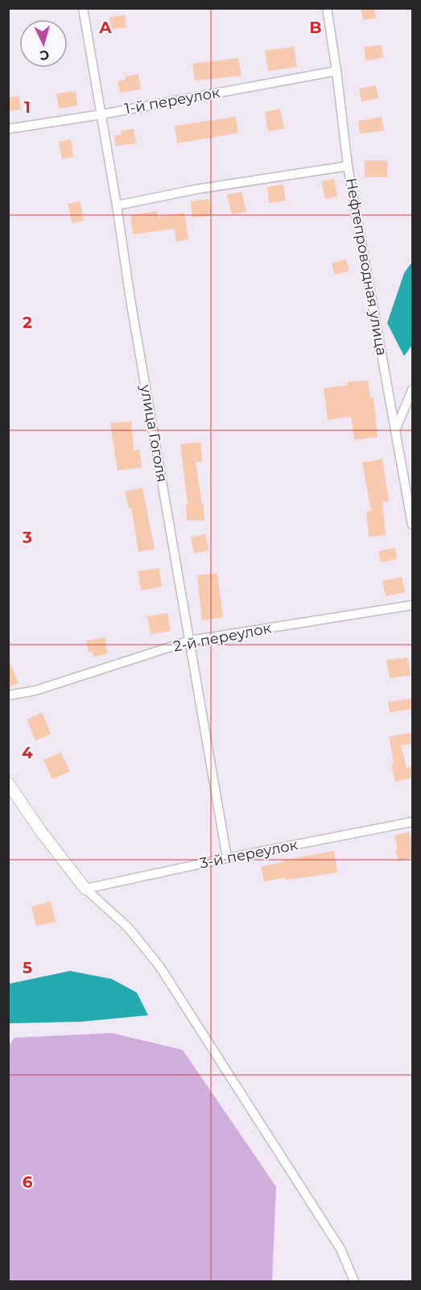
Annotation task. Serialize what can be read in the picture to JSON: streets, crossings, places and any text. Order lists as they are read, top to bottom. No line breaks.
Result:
{"streets":{"street":["1-й переулок","Нефтепроводная улица","улица Гоголя","2-й переулок","3-й переулок"]},"crossings":[["1-й переулок","Нефтепроводная улица"],["1-й переулок","улица Гоголя"],["улица Гоголя","2-й переулок"],["улица Гоголя","3-й переулок"]],"north":"bottom","grid":{"columns":["A","B"],"rows":["1","2","3","4","5","6"]}}
